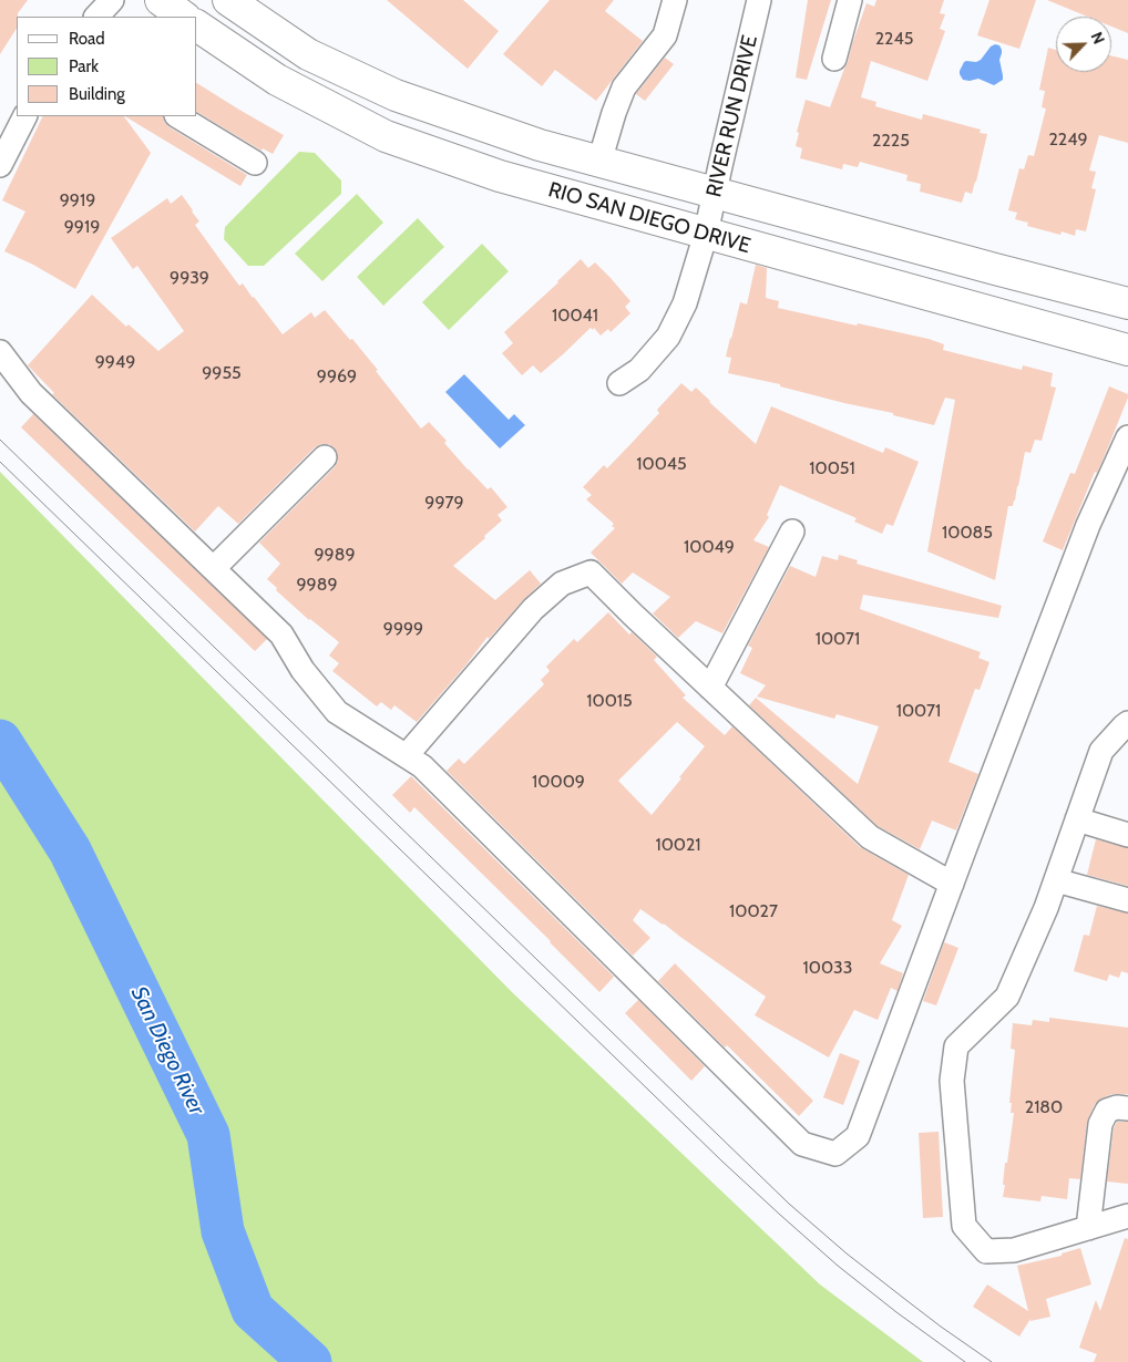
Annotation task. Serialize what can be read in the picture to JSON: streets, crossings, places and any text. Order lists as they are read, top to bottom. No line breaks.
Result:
{"streets":{"main road":["RIO SAN DIEGO DRIVE"],"street":["RIVER RUN DRIVE"]},"crossings":[["RIVER RUN DRIVE","RIO SAN DIEGO DRIVE"]],"water":["San Diego River"],"house_numbers":["2245","2249","2225","9919","9919","9939","10041","9949","9955","9969","10045","10051","9979","10085","10049","9989","9989","9999","10071","10015","10071","10009","10021","10027","10033","2180"],"legend":["Road","Park","Building"],"north":"top right"}
